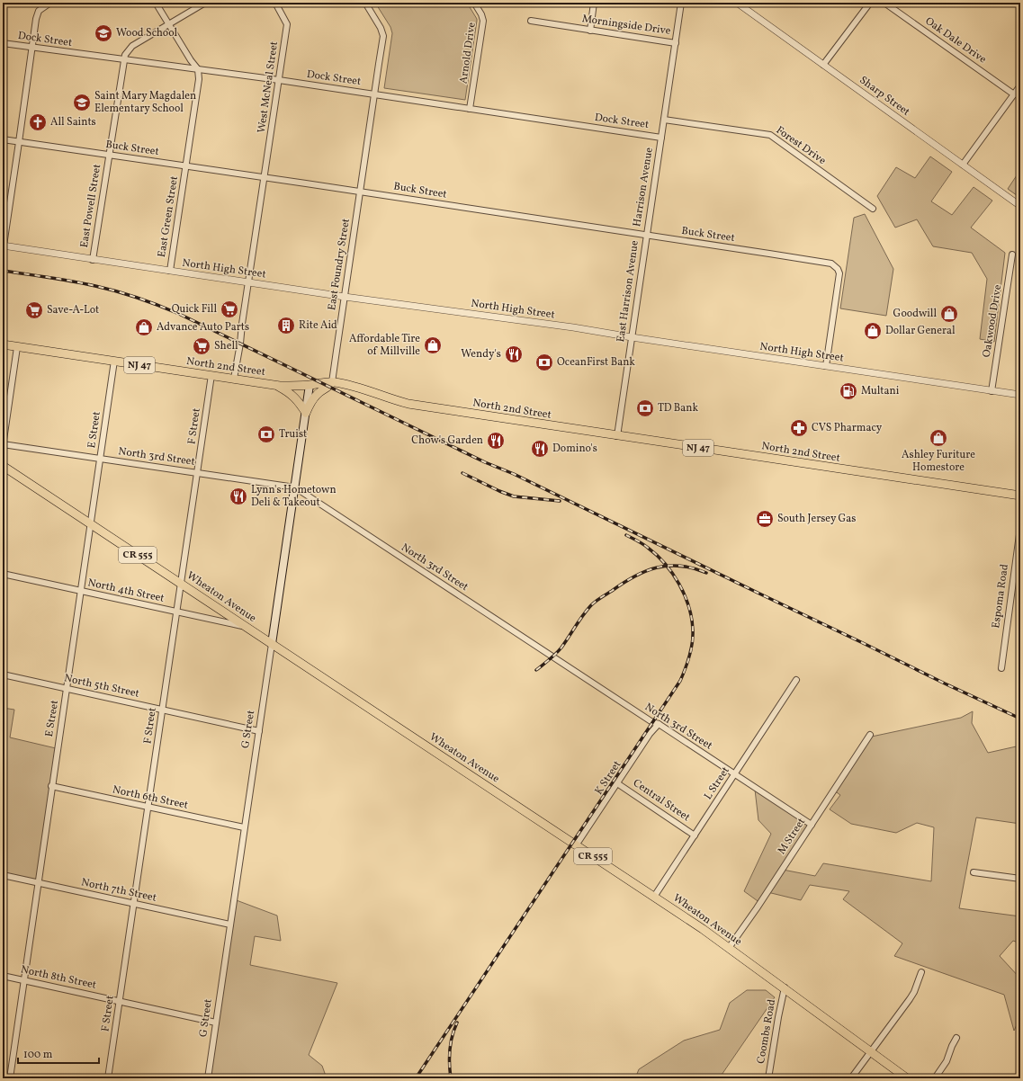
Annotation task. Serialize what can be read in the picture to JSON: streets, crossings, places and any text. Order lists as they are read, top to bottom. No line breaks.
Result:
{"streets":{"main road":["NJ 47","North 2nd Street","CR 555","Wheaton Avenue","G Street"],"street":["Morningside Drive","Dock Street","Oak Dale Drive","Arnold Drive","West McNeal Street","Sharp Street","Forest Drive","Buck Street","Harrison Avenue","East Powell Street","East Green Street","East Foundry Street","North High Street","East Harrison Avenue","Oakwood Drive","F Street","E Street","North 3rd Street","North 4th Street","Espoma Road","North 5th Street","K Street","L Street","North 6th Street","Central Street","M Street","North 7th Street","North 8th Street","Coombs Road"]},"crossings":[["Morningside Drive","Harrison Avenue"],["Dock Street","Arnold Drive"],["Dock Street","West McNeal Street"],["Dock Street","Harrison Avenue"],["Dock Street","East Powell Street"],["Dock Street","East Green Street"],["Dock Street","East Foundry Street"],["West McNeal Street","Buck Street"],["West McNeal Street","North High Street"],["West McNeal Street","North 2nd Street"],["Forest Drive","Harrison Avenue"],["Buck Street","Harrison Avenue"],["Buck Street","East Powell Street"],["Buck Street","East Green Street"],["Buck Street","East Foundry Street"],["Buck Street","North High Street"],["Buck Street","East Harrison Avenue"],["Harrison Avenue","East Harrison Avenue"],["East Powell Street","North High Street"],["East Green Street","North High Street"],["East Foundry Street","North High Street"],["East Foundry Street","North 2nd Street"],["North High Street","East Harrison Avenue"],["North High Street","Oakwood Drive"],["East Harrison Avenue","North 2nd Street"],["North 2nd Street","F Street"],["North 2nd Street","E Street"],["North 2nd Street","G Street"],["F Street","North 3rd Street"],["F Street","North 4th Street"],["F Street","Wheaton Avenue"],["F Street","North 5th Street"],["F Street","North 6th Street"],["F Street","North 7th Street"],["F Street","North 8th Street"],["E Street","North 3rd Street"],["E Street","North 4th Street"],["E Street","Wheaton Avenue"],["E Street","North 5th Street"],["E Street","North 6th Street"],["E Street","North 7th Street"],["E Street","North 8th Street"],["North 3rd Street","G Street"],["North 3rd Street","K Street"],["North 3rd Street","L Street"],["North 3rd Street","M Street"],["North 4th Street","Wheaton Avenue"],["Wheaton Avenue","G Street"],["Wheaton Avenue","K Street"],["Wheaton Avenue","L Street"],["Wheaton Avenue","M Street"],["Wheaton Avenue","Coombs Road"],["North 5th Street","G Street"],["G Street","North 6th Street"],["G Street","North 7th Street"],["G Street","North 8th Street"],["K Street","Central Street"],["L Street","Central Street"]],"places":{"school or university":["Wood School","Saint Mary Magdalen Elementary School"],"church":["All Saints"],"supermarket":["Quick Fill","Save-A-Lot","Shell"],"shop":["Goodwill","Advance Auto Parts","Dollar General","Affordable Tire of Millville","Ashley Furiture Homestore"],"building":["Rite Aid"],"restaurant":["Wendy's","Chow's Garden","Domino's","Lynn's Hometown Deli & Takeout"],"bank":["OceanFirst Bank","TD Bank","Truist"],"fuel station":["Multani"],"pharmacy":["CVS Pharmacy"],"office":["South Jersey Gas"]},"scale_bar":"100 m"}
